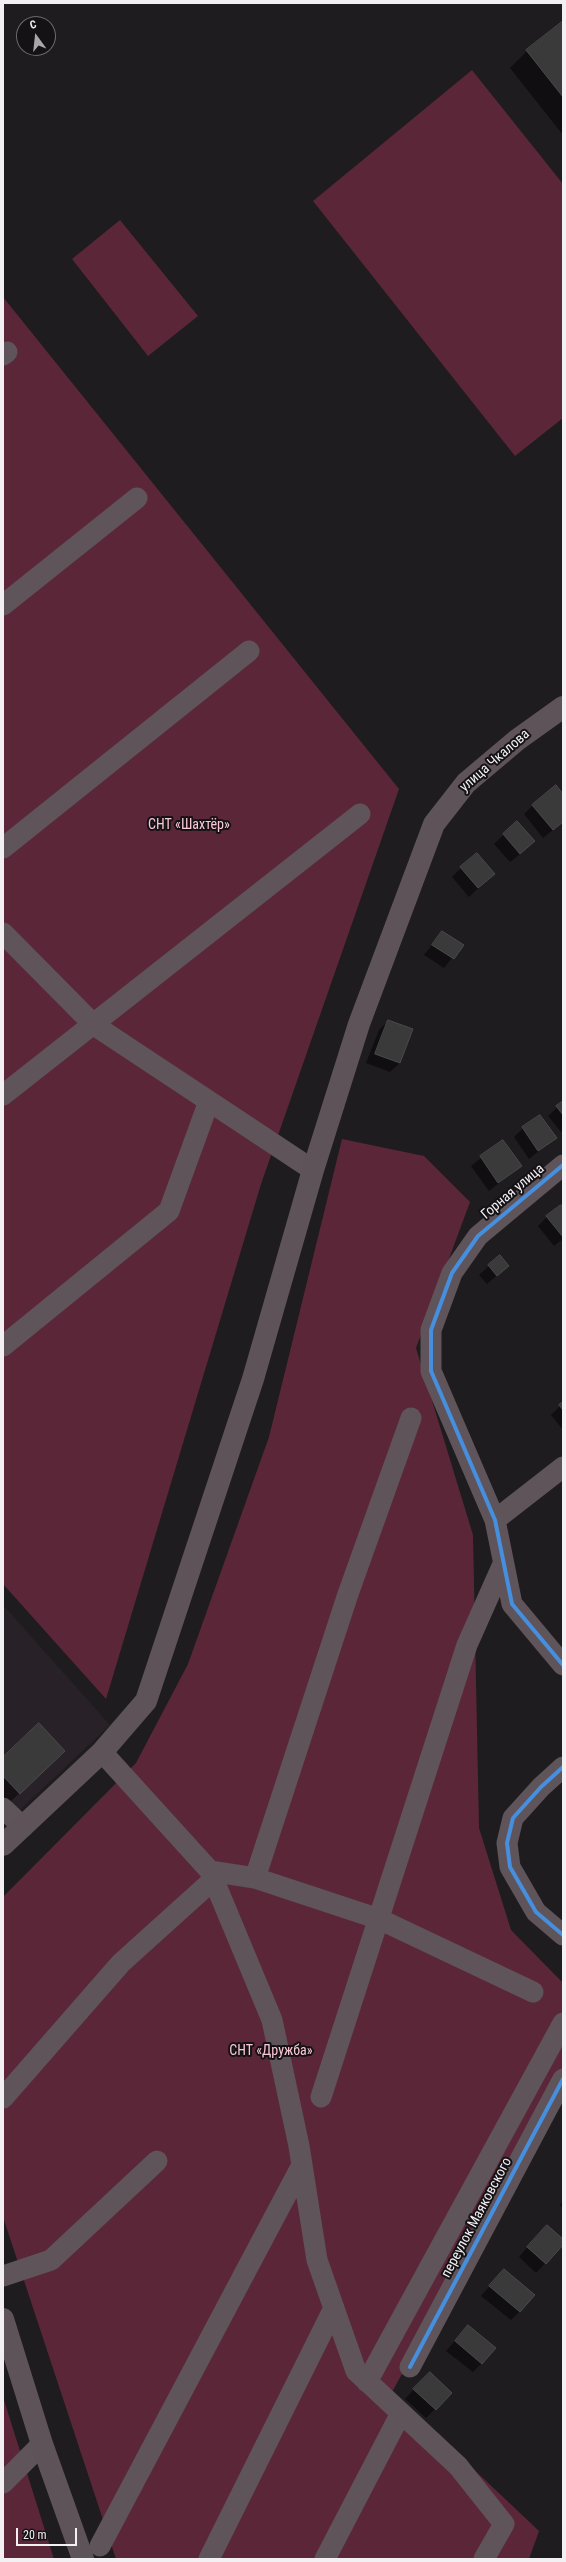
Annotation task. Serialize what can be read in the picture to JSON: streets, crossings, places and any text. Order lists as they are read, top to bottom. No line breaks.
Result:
{"streets":{"main road":["улица Чкалова"],"street":["Горная улица","переулок Маяковского"]},"parks":["СНТ «Шахтёр»","СНТ «Дружба»"],"scale_bar":"20 m","north":"top"}
